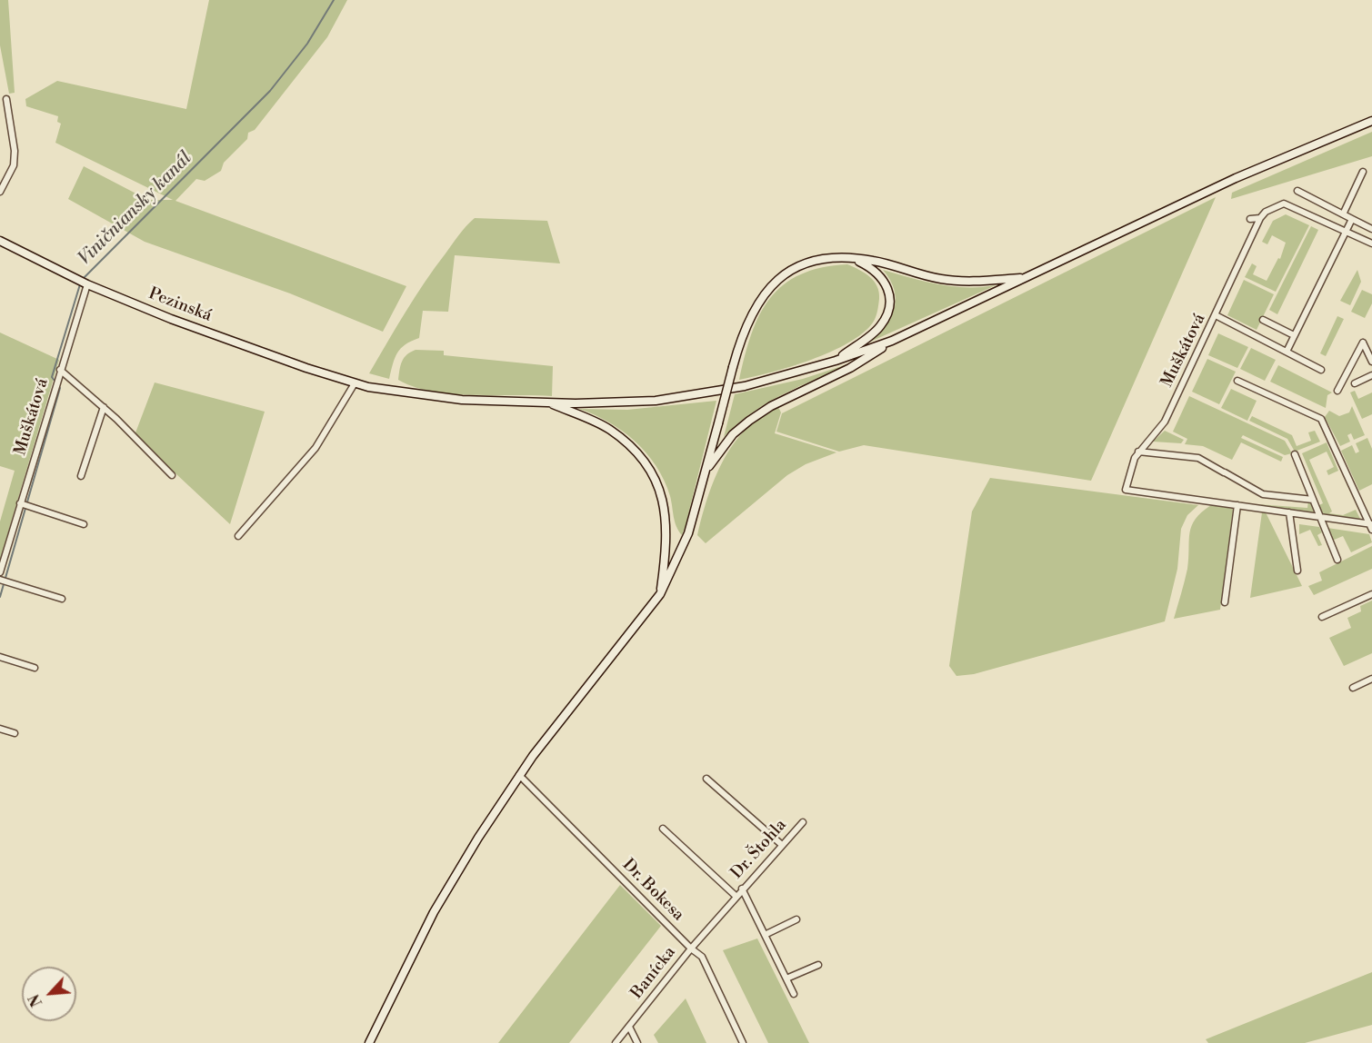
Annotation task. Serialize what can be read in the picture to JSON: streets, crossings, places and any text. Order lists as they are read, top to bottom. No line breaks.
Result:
{"streets":{"main road":["Pezinská"],"street":["Muškátová","Dr. Štohla","Dr. Bokesa","Banícka"]},"crossings":[["Pezinská","Muškátová"],["Dr. Štohla","Banícka"],["Dr. Bokesa","Banícka"]],"water":["Viničniansky kanál"],"north":"bottom left"}
